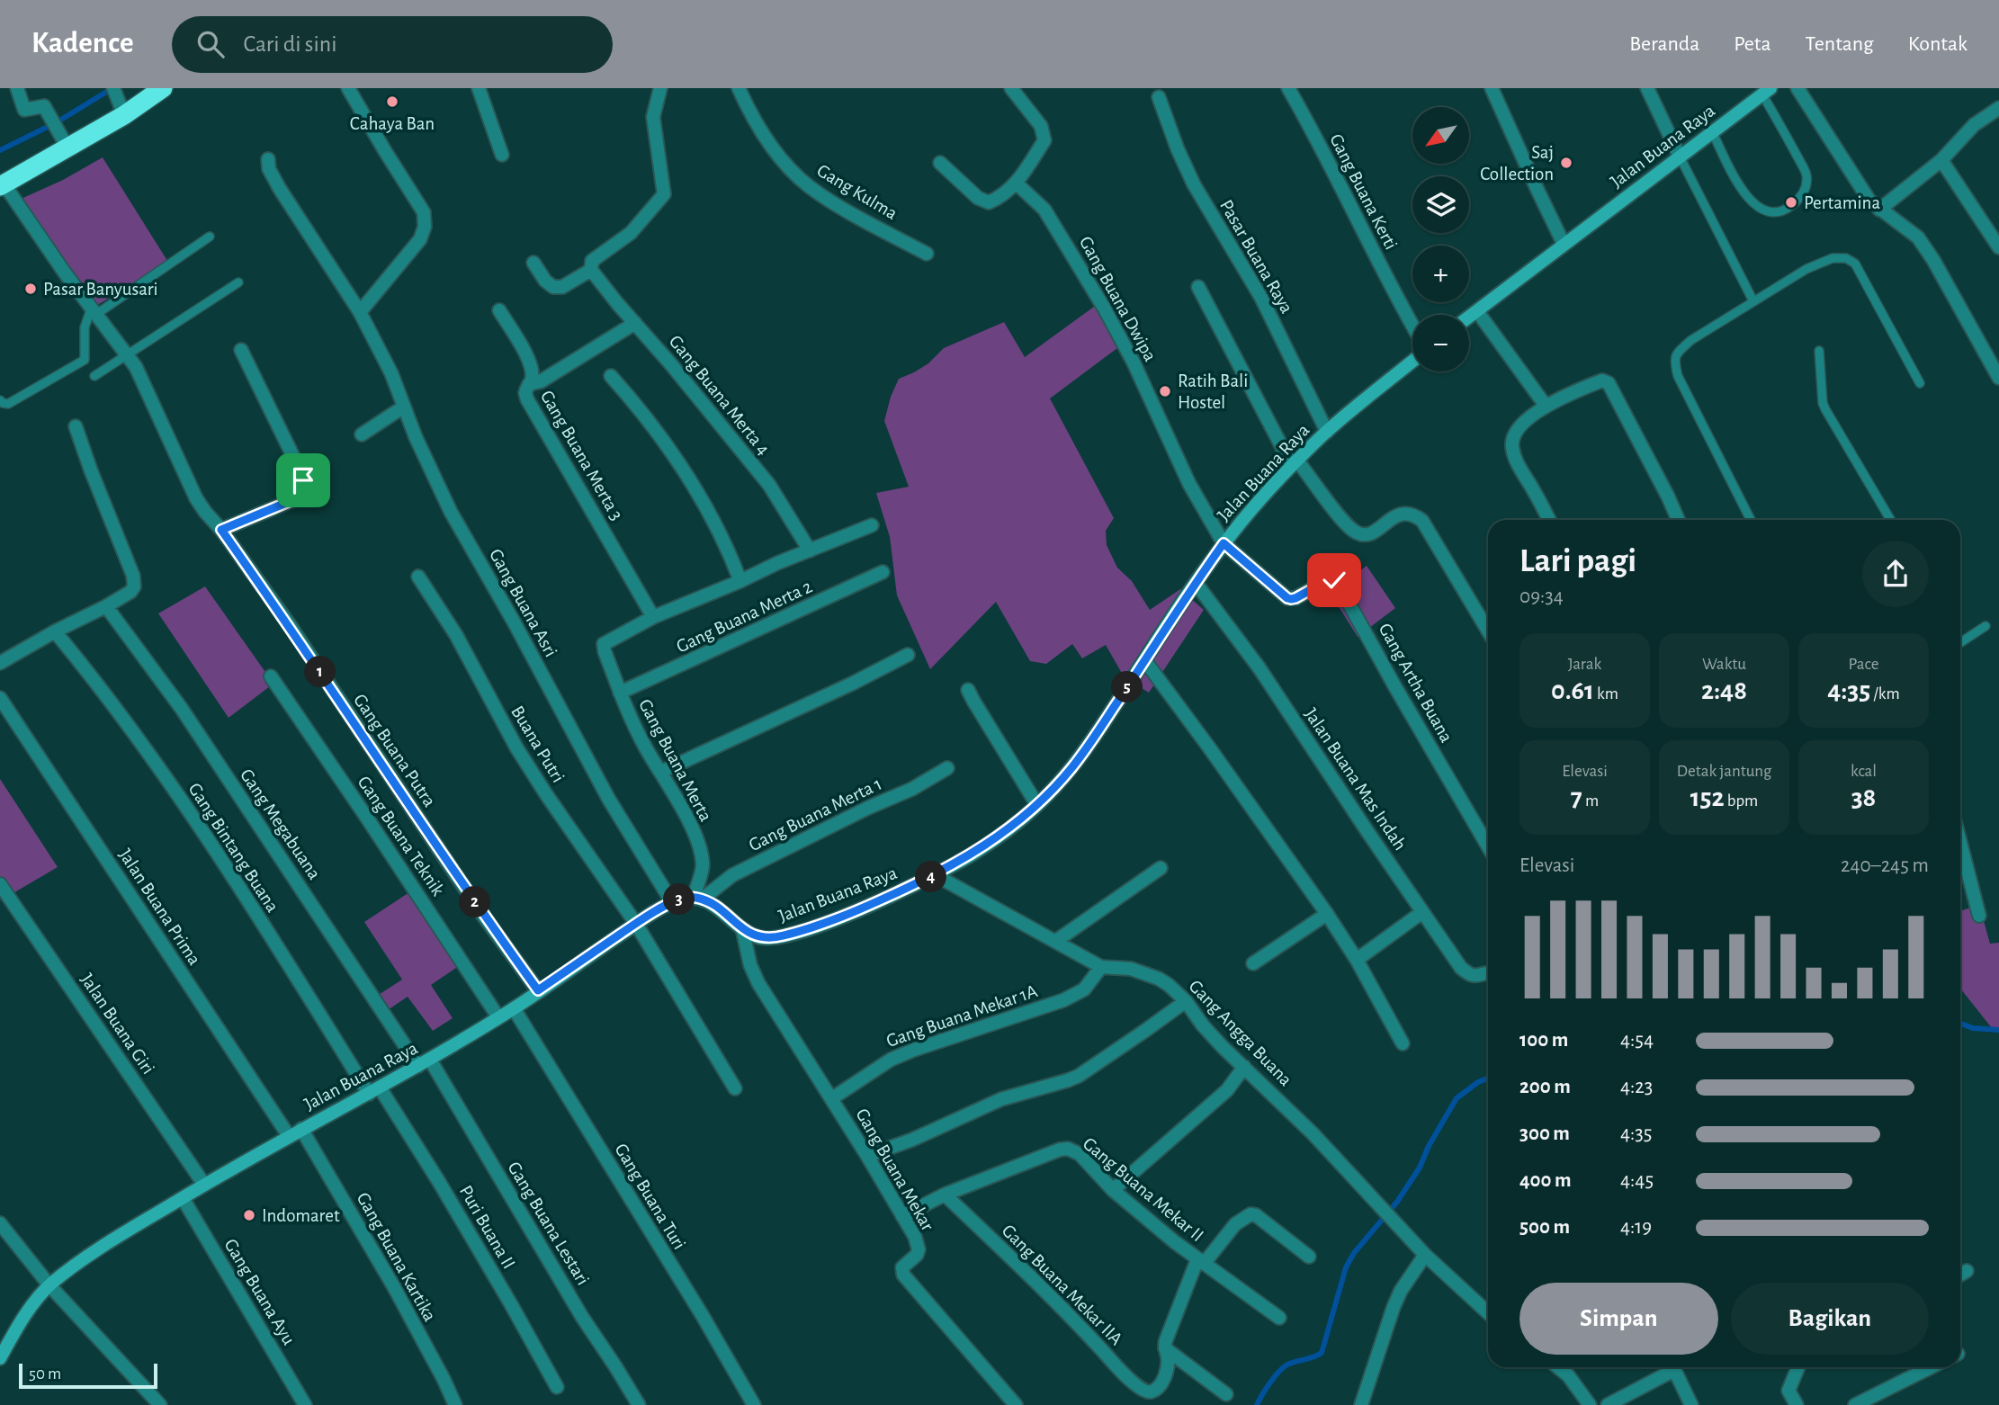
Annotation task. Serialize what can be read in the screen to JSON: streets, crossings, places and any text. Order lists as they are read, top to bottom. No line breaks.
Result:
{"streets":{"street":["Jalan Buana Raya","Gang Kulma","Gang Buana Kerti","Pasar Buana Raya","Gang Buana Dwipa","Gang Buana Merta 4","Gang Buana Merta 3","Gang Buana Asri","Gang Buana Merta 2","Gang Artha Buana","Buana Putri","Gang Buana Putra","Gang Buana Merta","Jalan Buana Mas Indah","Gang Buana Merta 1","Gang Megabuana","Gang Buana Teknik","Gang Bintang Buana","Jalan Buana Prima","Gang Buana Mekar 1A","Jalan Buana Giri","Gang Angga Buana","Gang Buana Mekar","Gang Buana Mekar II","Gang Buana Turi","Gang Buana Lestari","Puri Buana II","Gang Buana Kartika","Gang Buana Mekar IIA","Gang Buana Ayu"]},"crossings":[["Jalan Buana Raya","Pasar Buana Raya"],["Jalan Buana Raya","Gang Buana Dwipa"],["Jalan Buana Raya","Gang Buana Asri"],["Jalan Buana Raya","Gang Artha Buana"],["Jalan Buana Raya","Buana Putri"],["Jalan Buana Raya","Gang Buana Putra"],["Jalan Buana Raya","Gang Buana Merta"],["Jalan Buana Raya","Jalan Buana Mas Indah"],["Jalan Buana Raya","Gang Buana Merta 1"],["Jalan Buana Raya","Gang Megabuana"],["Jalan Buana Raya","Gang Buana Teknik"],["Jalan Buana Raya","Gang Bintang Buana"],["Jalan Buana Raya","Jalan Buana Prima"],["Jalan Buana Raya","Jalan Buana Giri"],["Jalan Buana Raya","Gang Angga Buana"],["Jalan Buana Raya","Gang Buana Mekar"],["Jalan Buana Raya","Gang Buana Turi"],["Jalan Buana Raya","Gang Buana Lestari"],["Jalan Buana Raya","Puri Buana II"],["Jalan Buana Raya","Gang Buana Kartika"],["Jalan Buana Raya","Gang Buana Ayu"],["Gang Buana Dwipa","Gang Artha Buana"],["Gang Buana Merta 3","Gang Buana Merta"],["Gang Buana Merta 2","Gang Buana Merta"],["Gang Buana Merta","Gang Buana Merta 1"],["Gang Megabuana","Gang Buana Lestari"],["Gang Bintang Buana","Puri Buana II"],["Gang Buana Mekar 1A","Gang Angga Buana"],["Gang Buana Mekar 1A","Gang Buana Mekar"],["Gang Buana Mekar","Gang Buana Mekar II"],["Gang Buana Mekar II","Gang Buana Mekar IIA"]],"places":["Cahaya Ban","Saj Collection","Pertamina","Pasar Banyusari","Ratih Bali Hostel","Indomaret"],"scale_bar":"50 m","north":"bottom left","page":{"header":"Kadence","search":"Cari di sini","nav":["Beranda","Peta","Tentang","Kontak"],"map_buttons":["+","−"],"heading":["Lari pagi","09:34"],"stats":[["Jarak","0.61 km"],["Waktu","2:48"],["Pace","4:35 /km"],["Elevasi","7 m"],["Detak jantung","152 bpm"],["kcal","38"]],"pins":["1","5","4","3","2"],"chart":["Elevasi","240–245 m"],"list":[{"name":"100 m","note":"4:54"},{"name":"200 m","note":"4:23"},{"name":"300 m","note":"4:35"},{"name":"400 m","note":"4:45"},{"name":"500 m","note":"4:19"}],"buttons":["Simpan","Bagikan"],"scale":"50 m"}}
